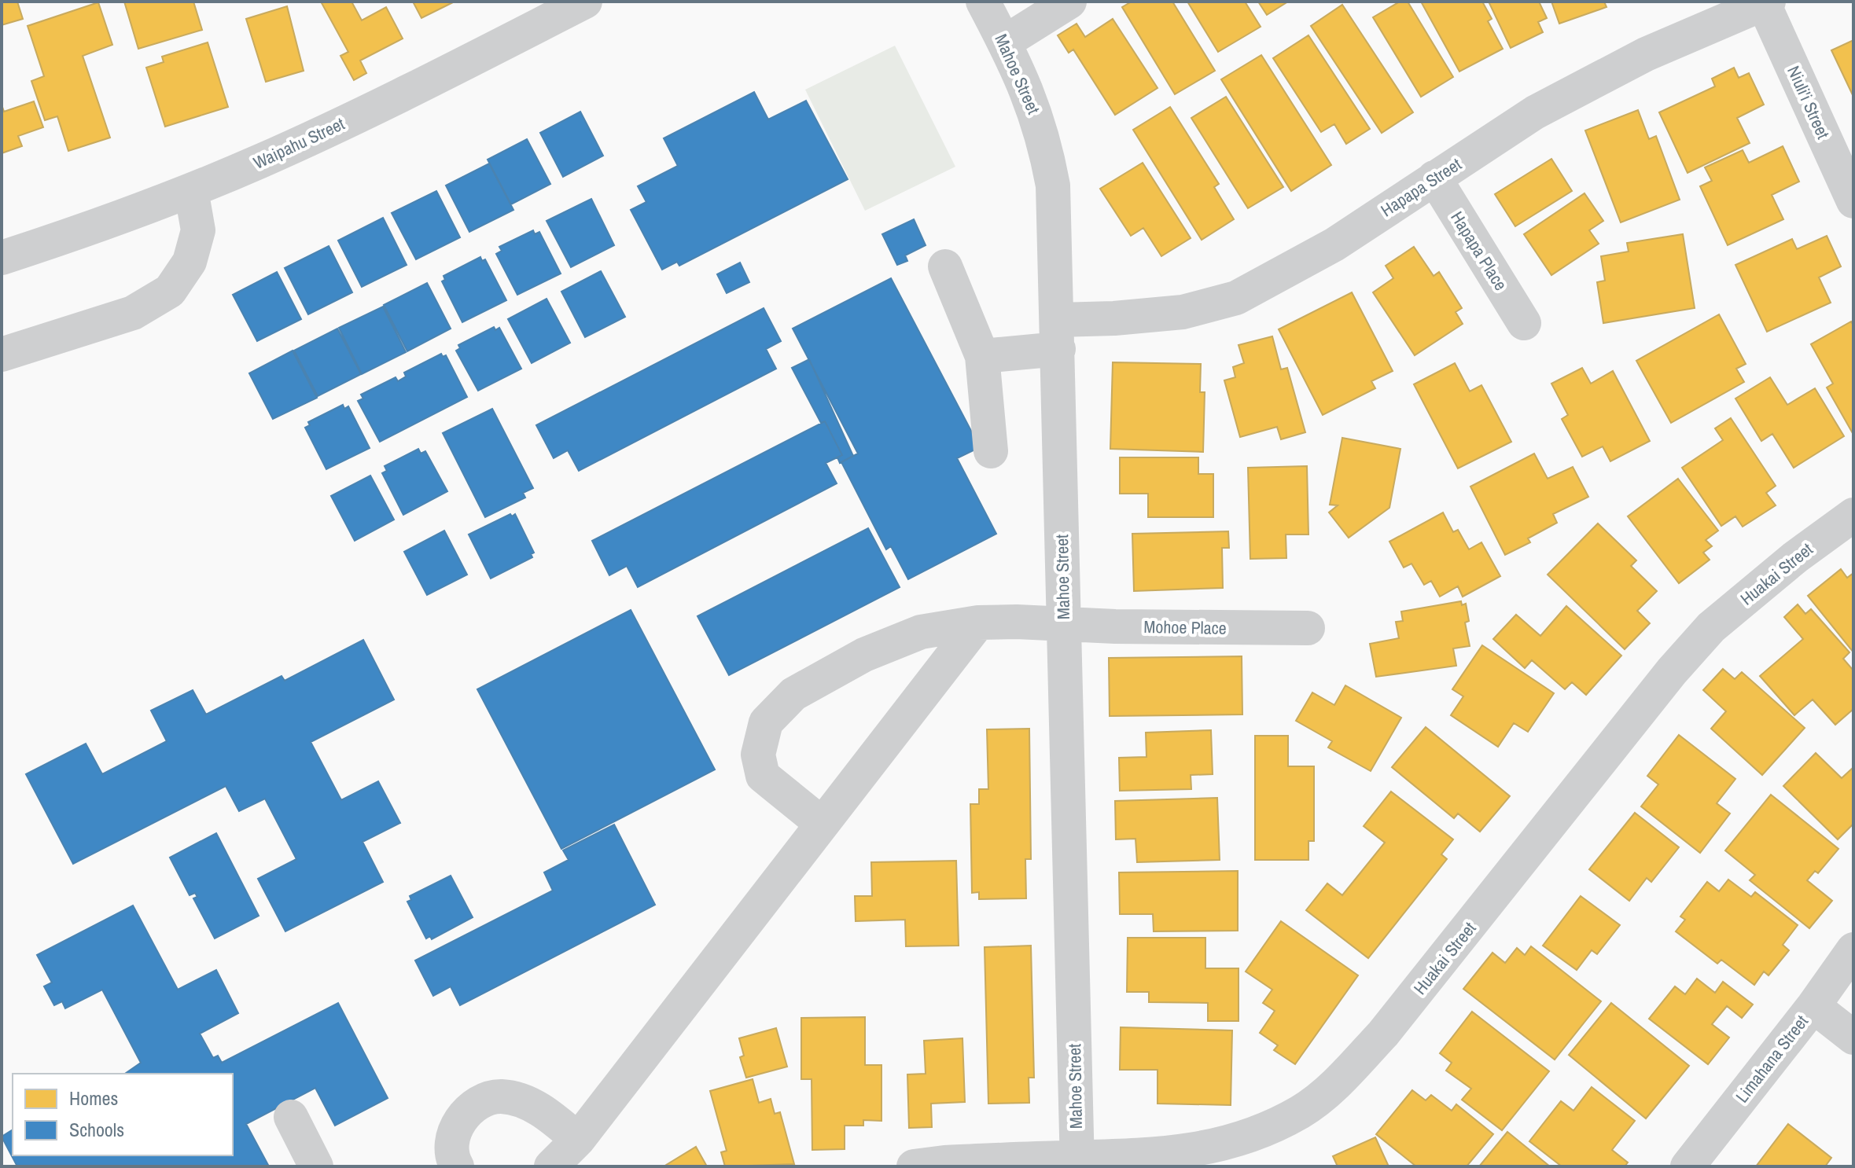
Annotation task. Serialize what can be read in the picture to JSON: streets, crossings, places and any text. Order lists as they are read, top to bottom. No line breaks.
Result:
{"streets":{"street":["Mahoe Street","Niuli'i Street","Waipahu Street","Hapapa Street","Hapapa Place","Huakai Street","Mohoe Place","Limahana Street"]},"crossings":[["Mahoe Street","Hapapa Street"],["Mahoe Street","Huakai Street"],["Mahoe Street","Mohoe Place"],["Niuli'i Street","Hapapa Street"],["Hapapa Street","Hapapa Place"]],"legend":["Homes","Schools"]}
